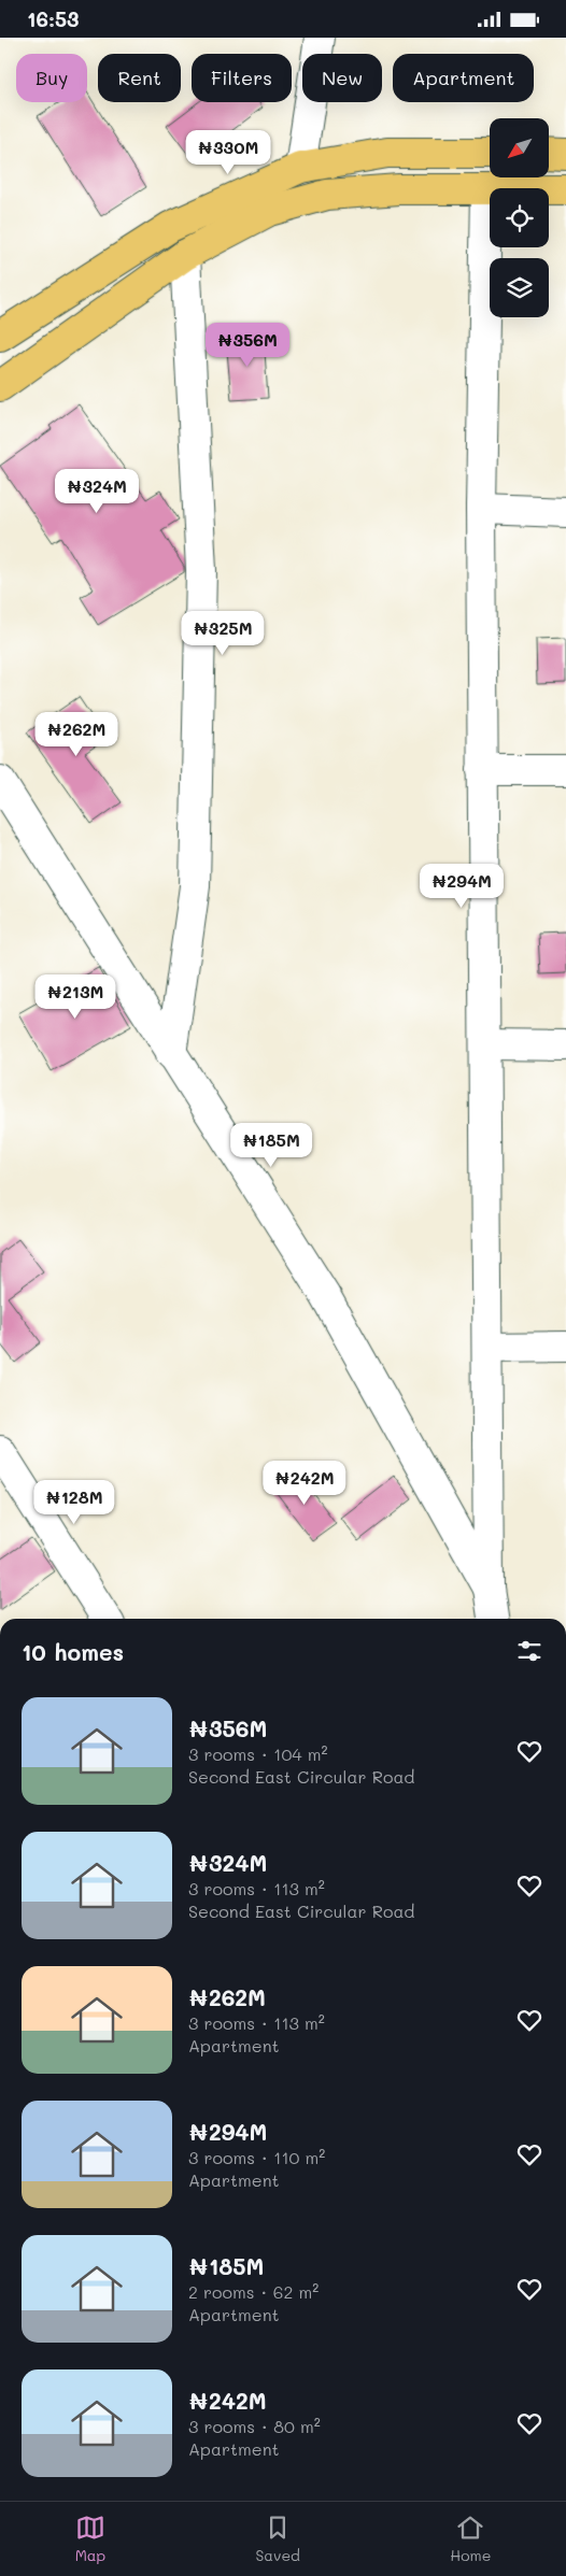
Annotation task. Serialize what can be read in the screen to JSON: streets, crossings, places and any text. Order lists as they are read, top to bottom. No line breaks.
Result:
{"north":"bottom left","page":{"status":"16:53","chip":["Buy","Rent","Filters","New","Apartment"],"price":["₦330M","₦356M","₦324M","₦325M","₦262M","₦294M","₦213M","₦185M","₦242M","₦128M"],"heading":"10 homes","list":[{"name":"₦356M","note":"3 rooms · 104 m² · Second East Circular Road"},{"name":"₦324M","note":"3 rooms · 113 m² · Second East Circular Road"},{"name":"₦262M","note":"3 rooms · 113 m² · Apartment"},{"name":"₦294M","note":"3 rooms · 110 m² · Apartment"},{"name":"₦185M","note":"2 rooms · 62 m² · Apartment"},{"name":"₦242M","note":"3 rooms · 80 m² · Apartment"}],"tabs":["Map","Saved","Home"]}}
